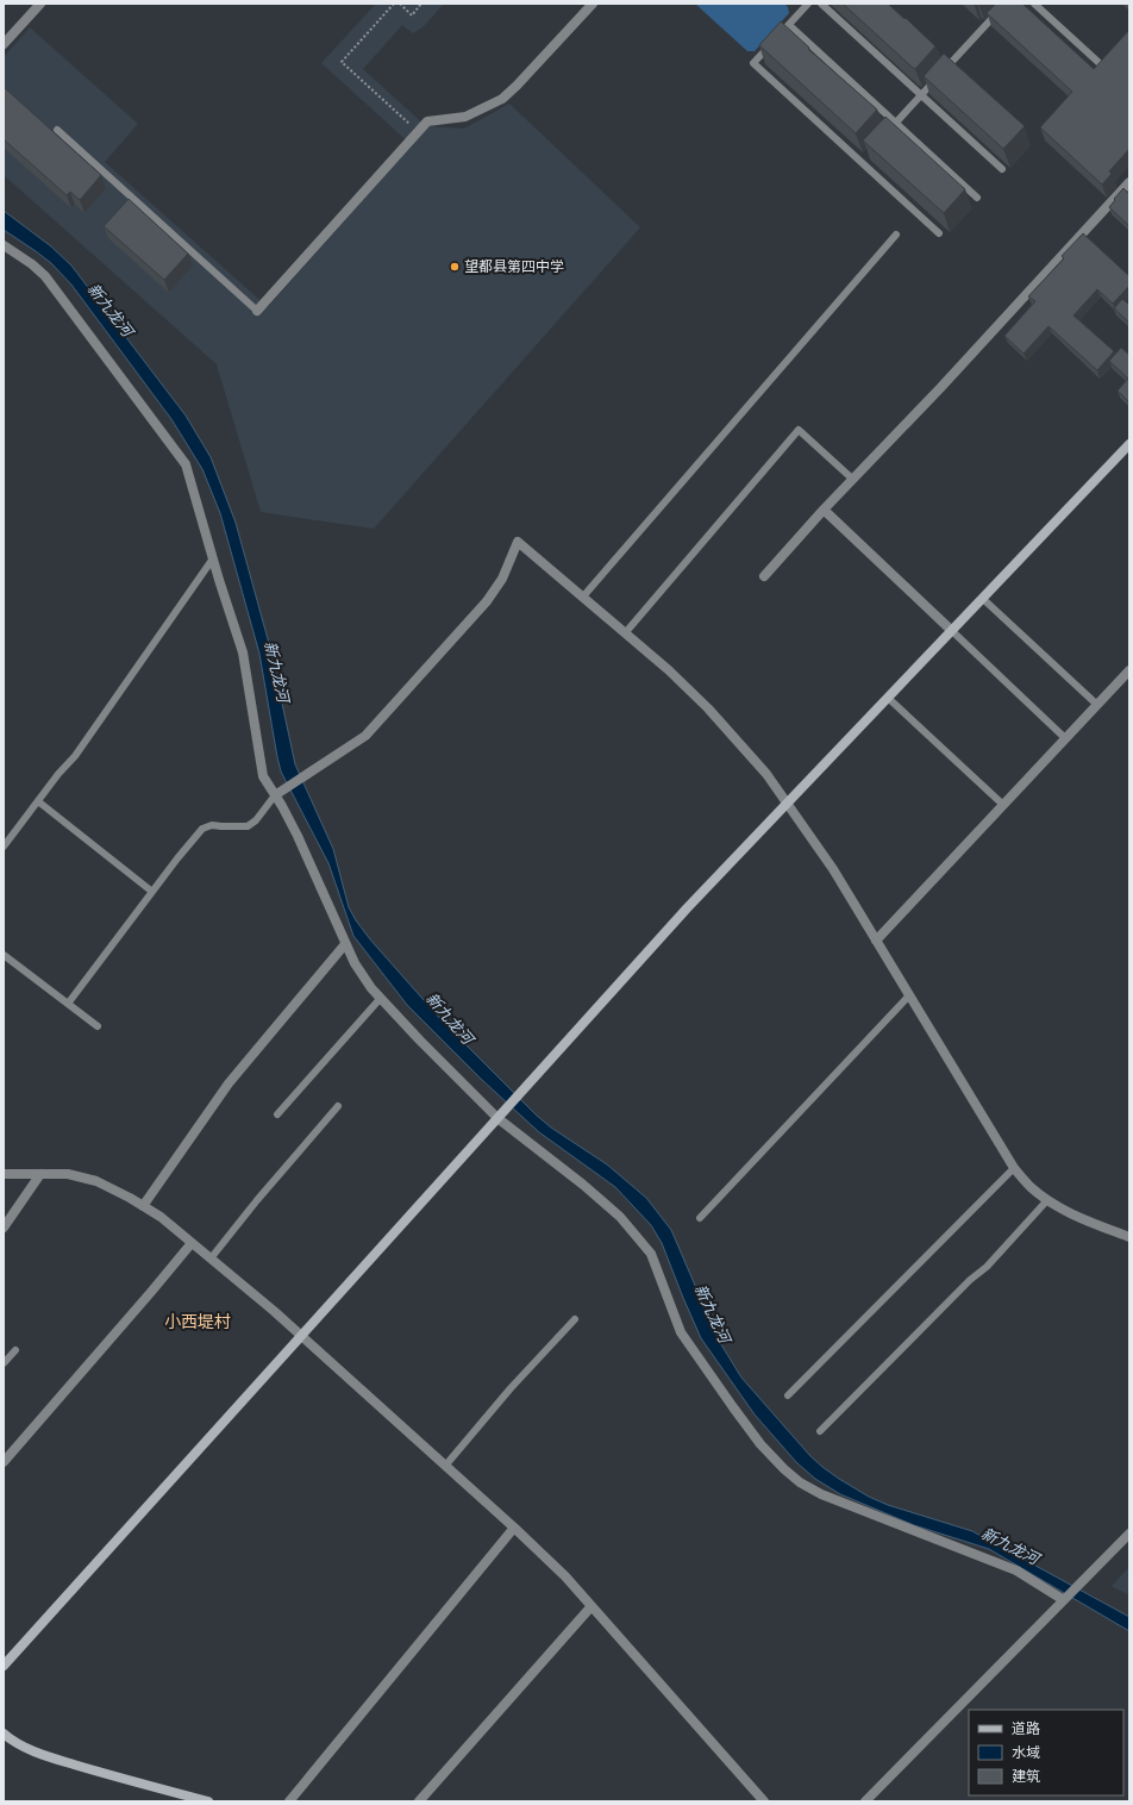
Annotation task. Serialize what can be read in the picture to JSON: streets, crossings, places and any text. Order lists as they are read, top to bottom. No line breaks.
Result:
{"districts":["小西堤村"],"water":["新九龙河"],"places":["望都县第四中学"],"legend":["道路","水域","建筑"]}
